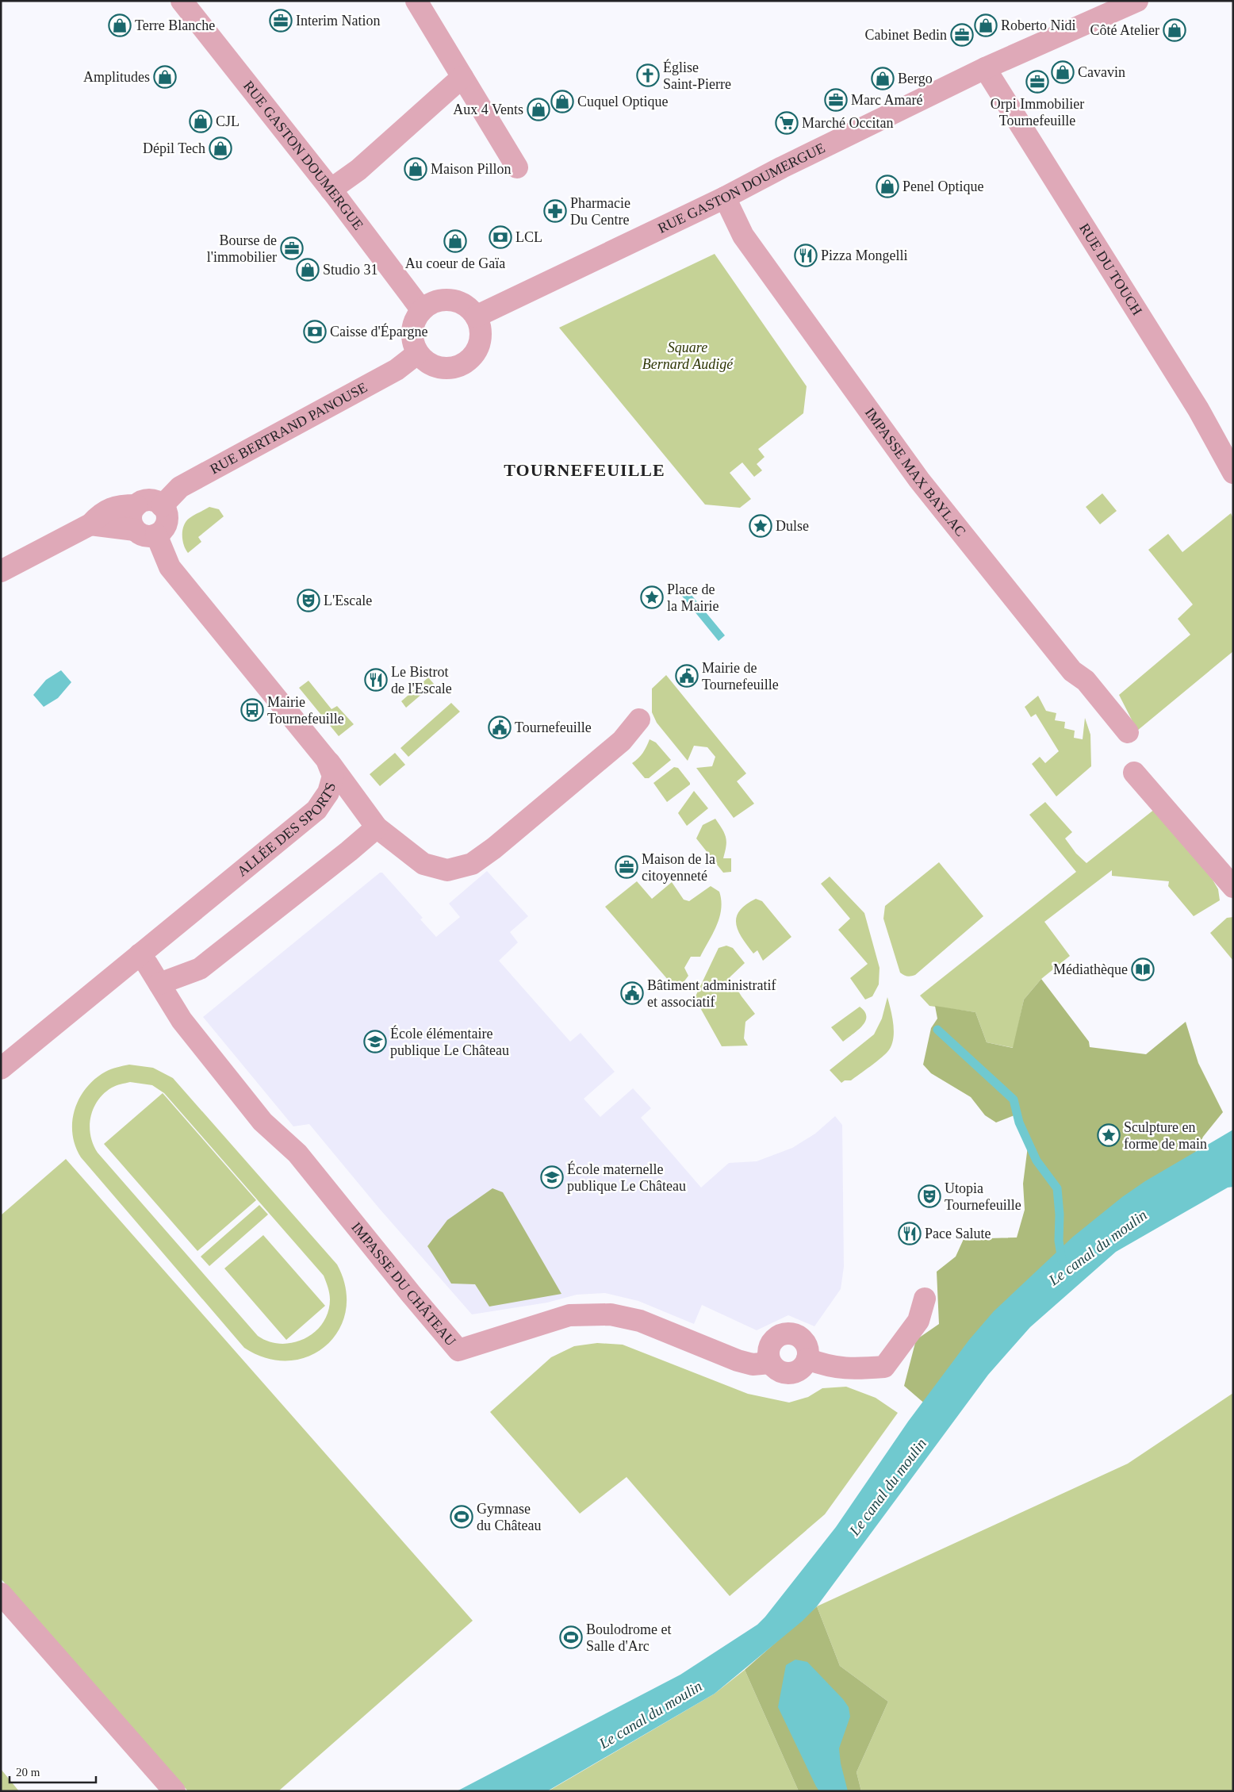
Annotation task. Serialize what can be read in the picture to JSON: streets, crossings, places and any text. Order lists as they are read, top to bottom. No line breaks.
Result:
{"streets":{"street":["RUE GASTON DOUMERGUE","RUE DU TOUCH","RUE BERTRAND PANOUSE","IMPASSE MAX BAYLAC","ALLÉE DES SPORTS","IMPASSE DU CHÂTEAU"]},"crossings":[["RUE GASTON DOUMERGUE","RUE DU TOUCH"],["RUE GASTON DOUMERGUE","RUE BERTRAND PANOUSE"],["RUE GASTON DOUMERGUE","IMPASSE MAX BAYLAC"],["RUE BERTRAND PANOUSE","ALLÉE DES SPORTS"]],"districts":["TOURNEFEUILLE"],"water":["Le canal du moulin"],"parks":["Square Bernard Audigé"],"places":{"office":["Interim Nation","Cabinet Bedin","Orpi Immobilier Tournefeuille","Marc Amaré","Bourse de l'immobilier","Maison de la citoyenneté"],"shop":["Terre Blanche","Roberto Nidi","Côté Atelier","Cavavin","Amplitudes","Bergo","Cuquel Optique","Aux 4 Vents","CJL","Dépil Tech","Maison Pillon","Penel Optique","Au coeur de Gaïa","Studio 31"],"church":["Église Saint-Pierre"],"supermarket":["Marché Occitan"],"pharmacy":["Pharmacie Du Centre"],"bank":["LCL","Caisse d'Épargne"],"restaurant":["Pizza Mongelli","Le Bistrot de l'Escale","Pace Salute"],"place":["Dulse","Place de la Mairie","Sculpture en forme de main"],"theatre":["L'Escale","Utopia Tournefeuille"],"public building":["Mairie de Tournefeuille","Tournefeuille","Bâtiment administratif et associatif"],"bus stop":["Mairie Tournefeuille"],"library":["Médiathèque"],"school or university":["École élémentaire publique Le Château","École maternelle publique Le Château"],"sports":["Gymnase du Château","Boulodrome et Salle d'Arc"]},"scale_bar":"20 m"}
